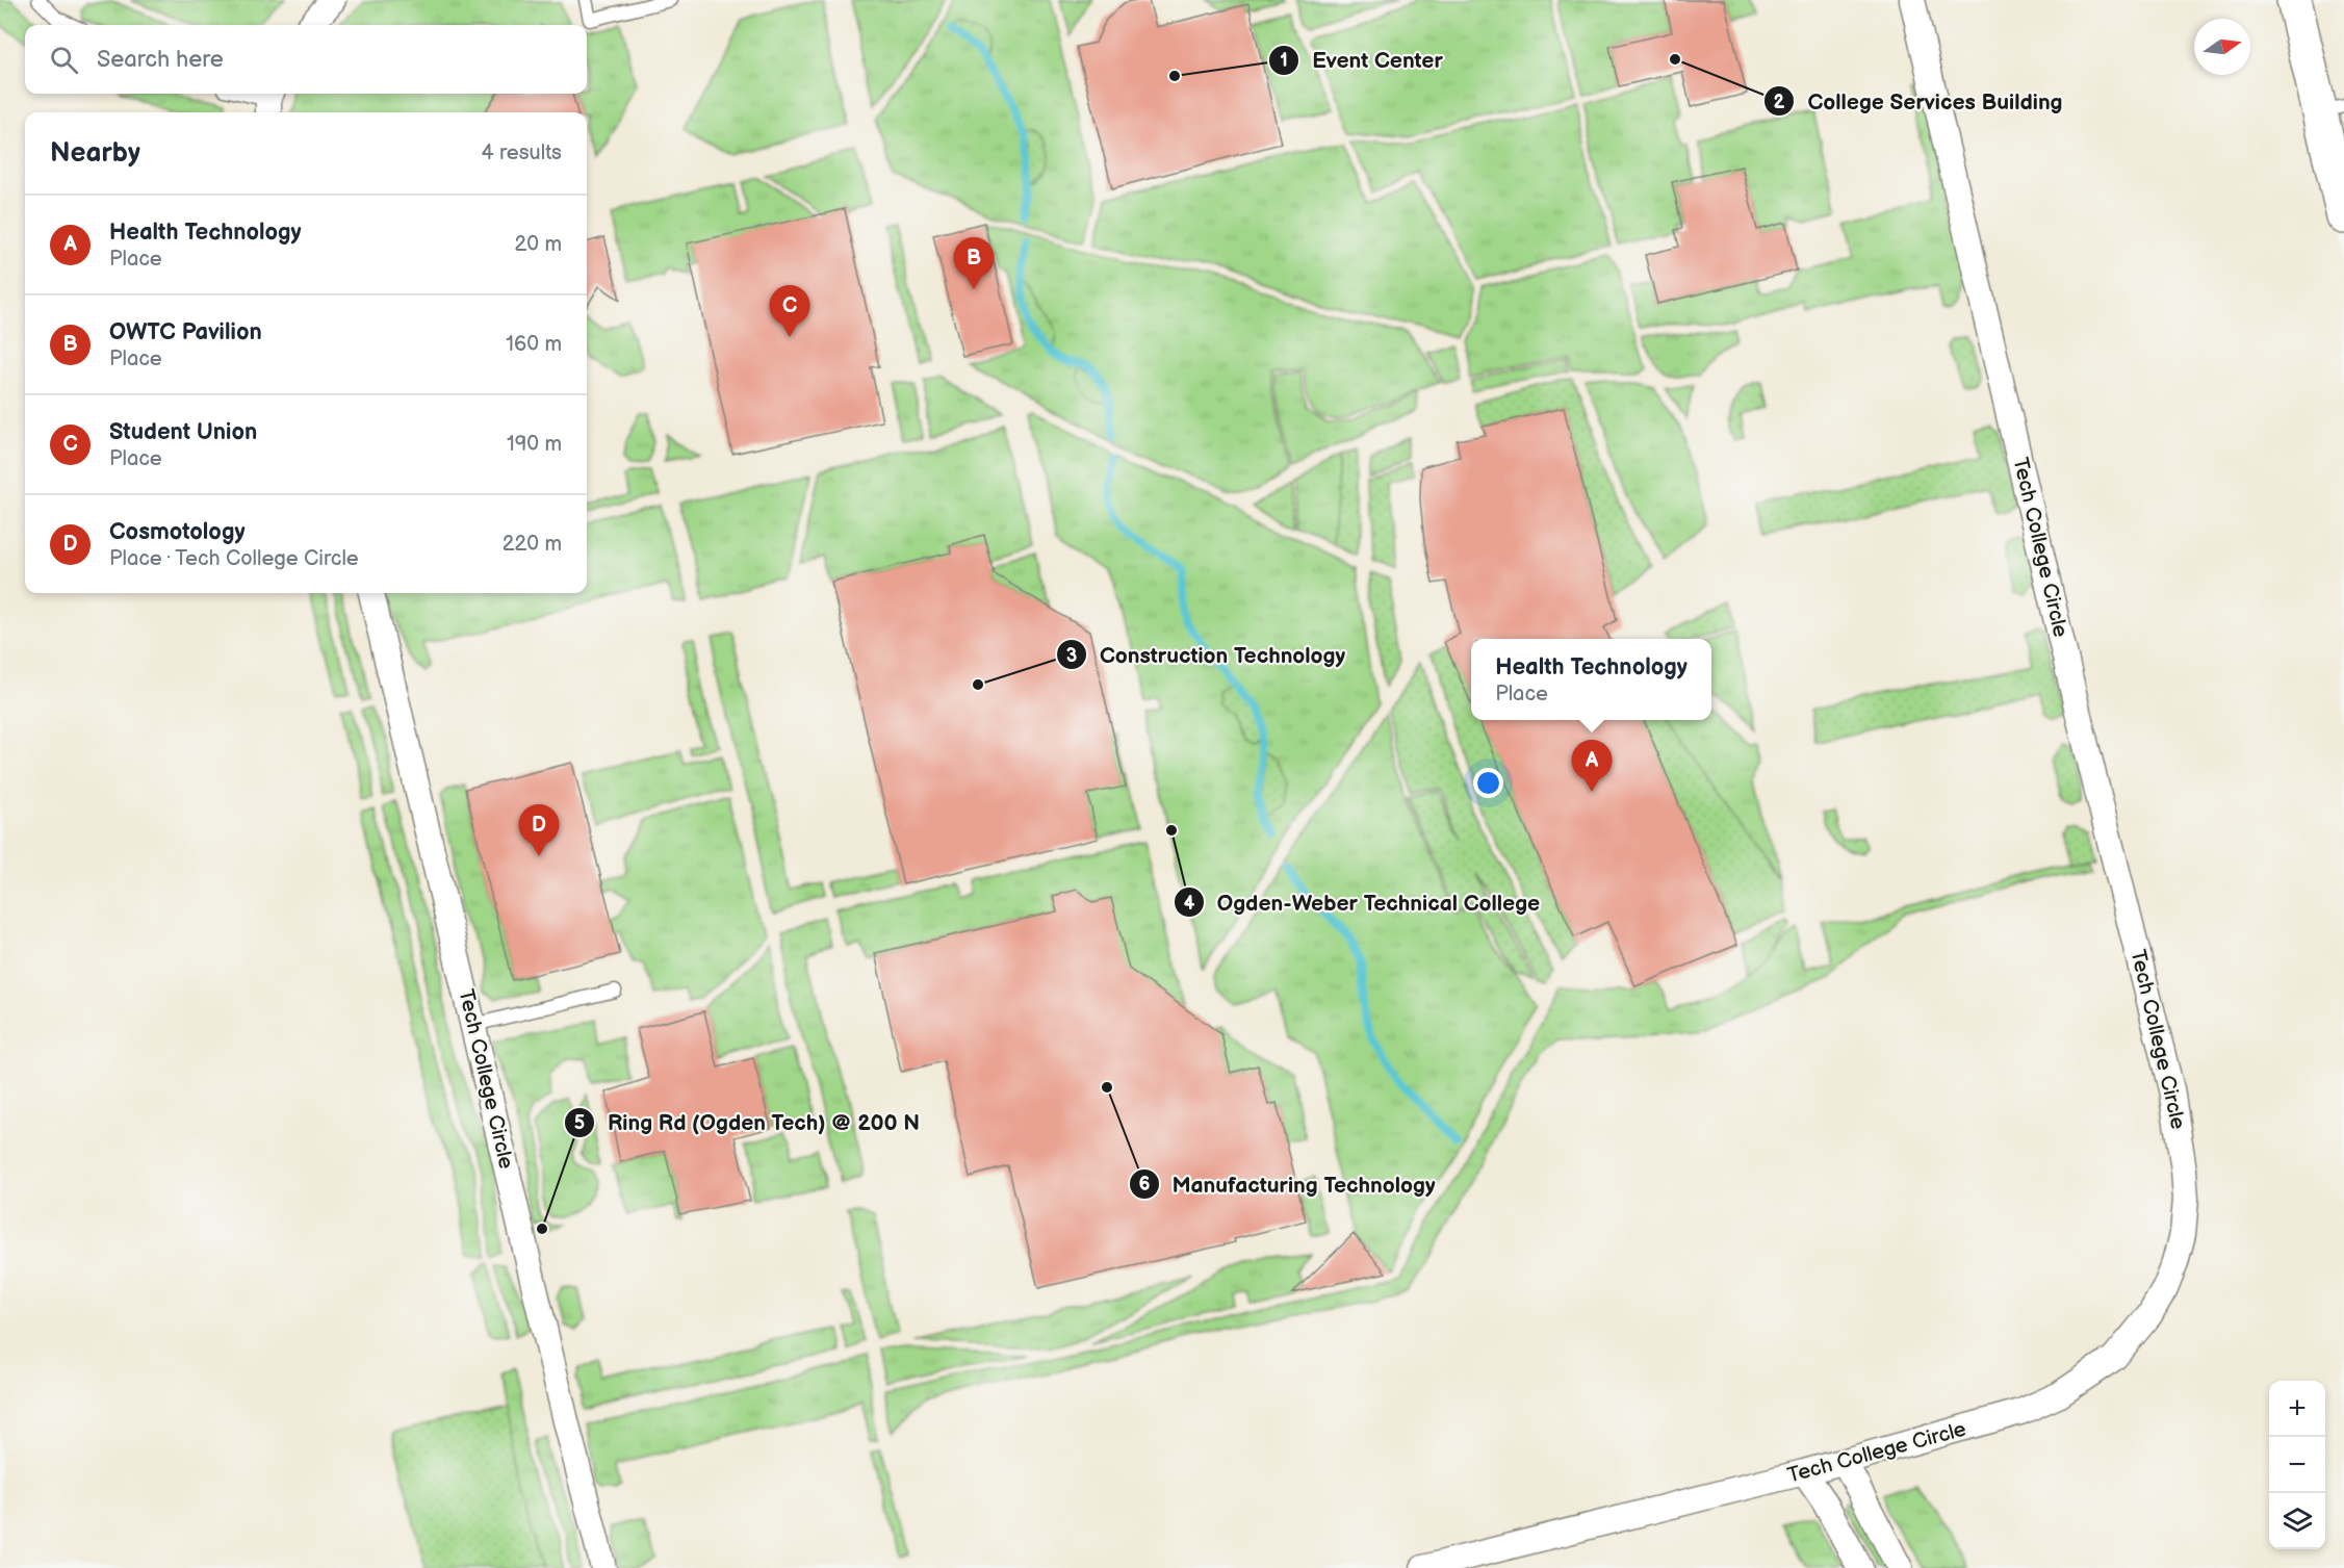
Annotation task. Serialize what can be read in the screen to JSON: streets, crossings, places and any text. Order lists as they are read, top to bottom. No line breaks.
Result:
{"streets":{"street":["Tech College Circle"]},"places":["College Services Building","Event Center","Construction Technology","Ogden-Weber Technical College","Manufacturing Technology","Ring Rd (Ogden Tech) @ 200 N"],"north":"right","page":{"search":"Search here","heading":["Nearby","4 results"],"list":[{"mark":"A","name":"Health Technology","note":"Place","value":"20 m"},{"mark":"B","name":"OWTC Pavilion","note":"Place","value":"160 m"},{"mark":"C","name":"Student Union","note":"Place","value":"190 m"},{"mark":"D","name":"Cosmotology","note":"Place · Tech College Circle","value":"220 m"}],"pins":["B","C","A","D"],"popup":["Health Technology","Place"],"map_buttons":["+","−"]}}
